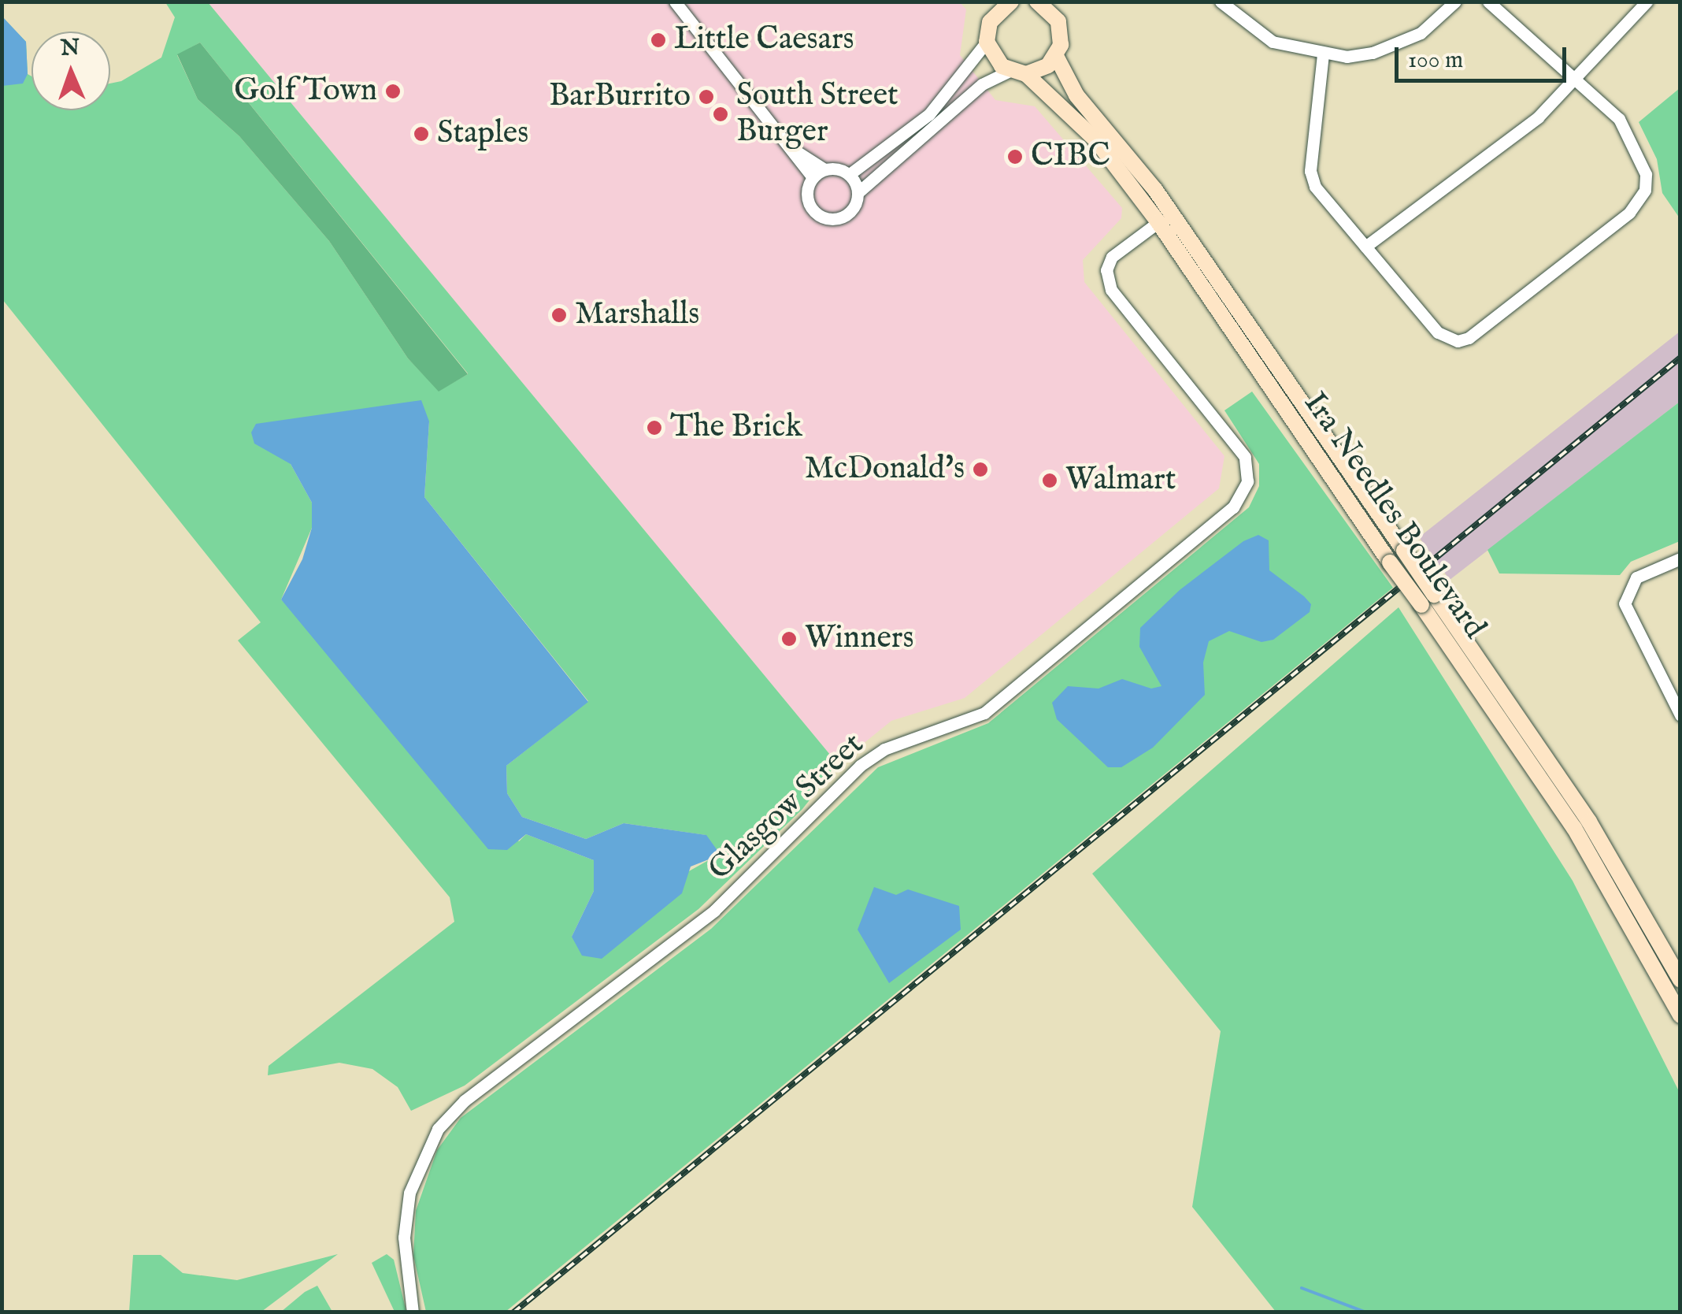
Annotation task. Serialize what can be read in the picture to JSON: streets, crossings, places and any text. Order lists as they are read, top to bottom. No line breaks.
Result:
{"streets":{"main road":["Ira Needles Boulevard"],"street":["Glasgow Street"]},"crossings":[["Ira Needles Boulevard","Glasgow Street"]],"places":["Little Caesars","Golf Town","BarBurrito","South Street Burger","Staples","CIBC","Marshalls","The Brick","McDonald's","Walmart","Winners"],"scale_bar":"100 m","north":"top"}
